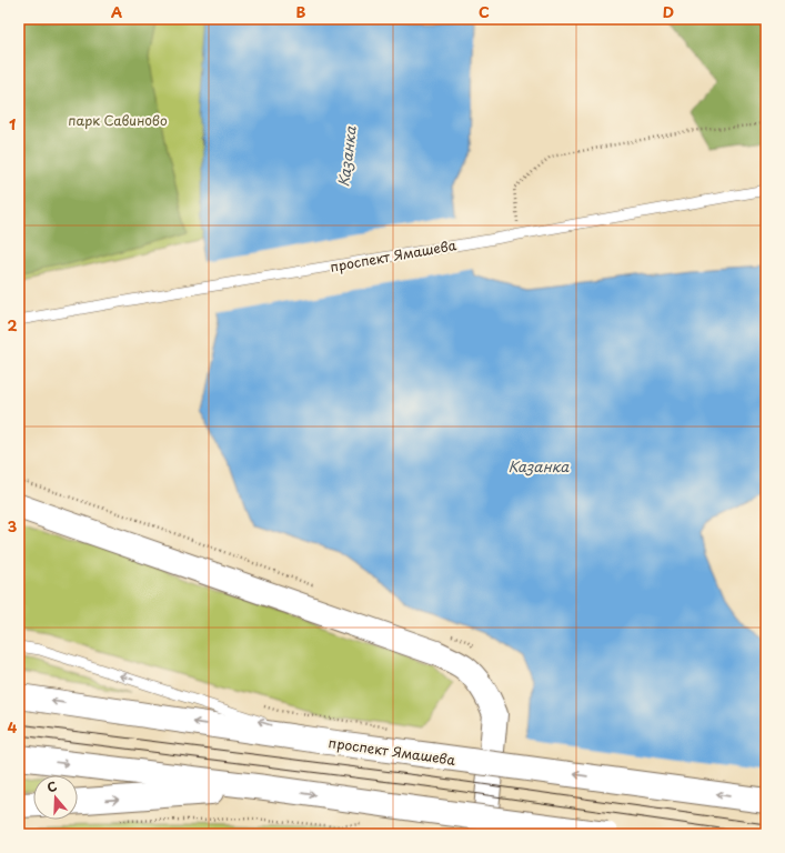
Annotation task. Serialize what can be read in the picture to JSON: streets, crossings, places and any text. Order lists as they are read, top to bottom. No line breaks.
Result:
{"streets":{"main road":["проспект Ямашева"]},"water":["Казанка"],"parks":["парк Савиново"],"north":"top","grid":{"columns":["A","B","C","D"],"rows":["1","2","3","4"]}}
